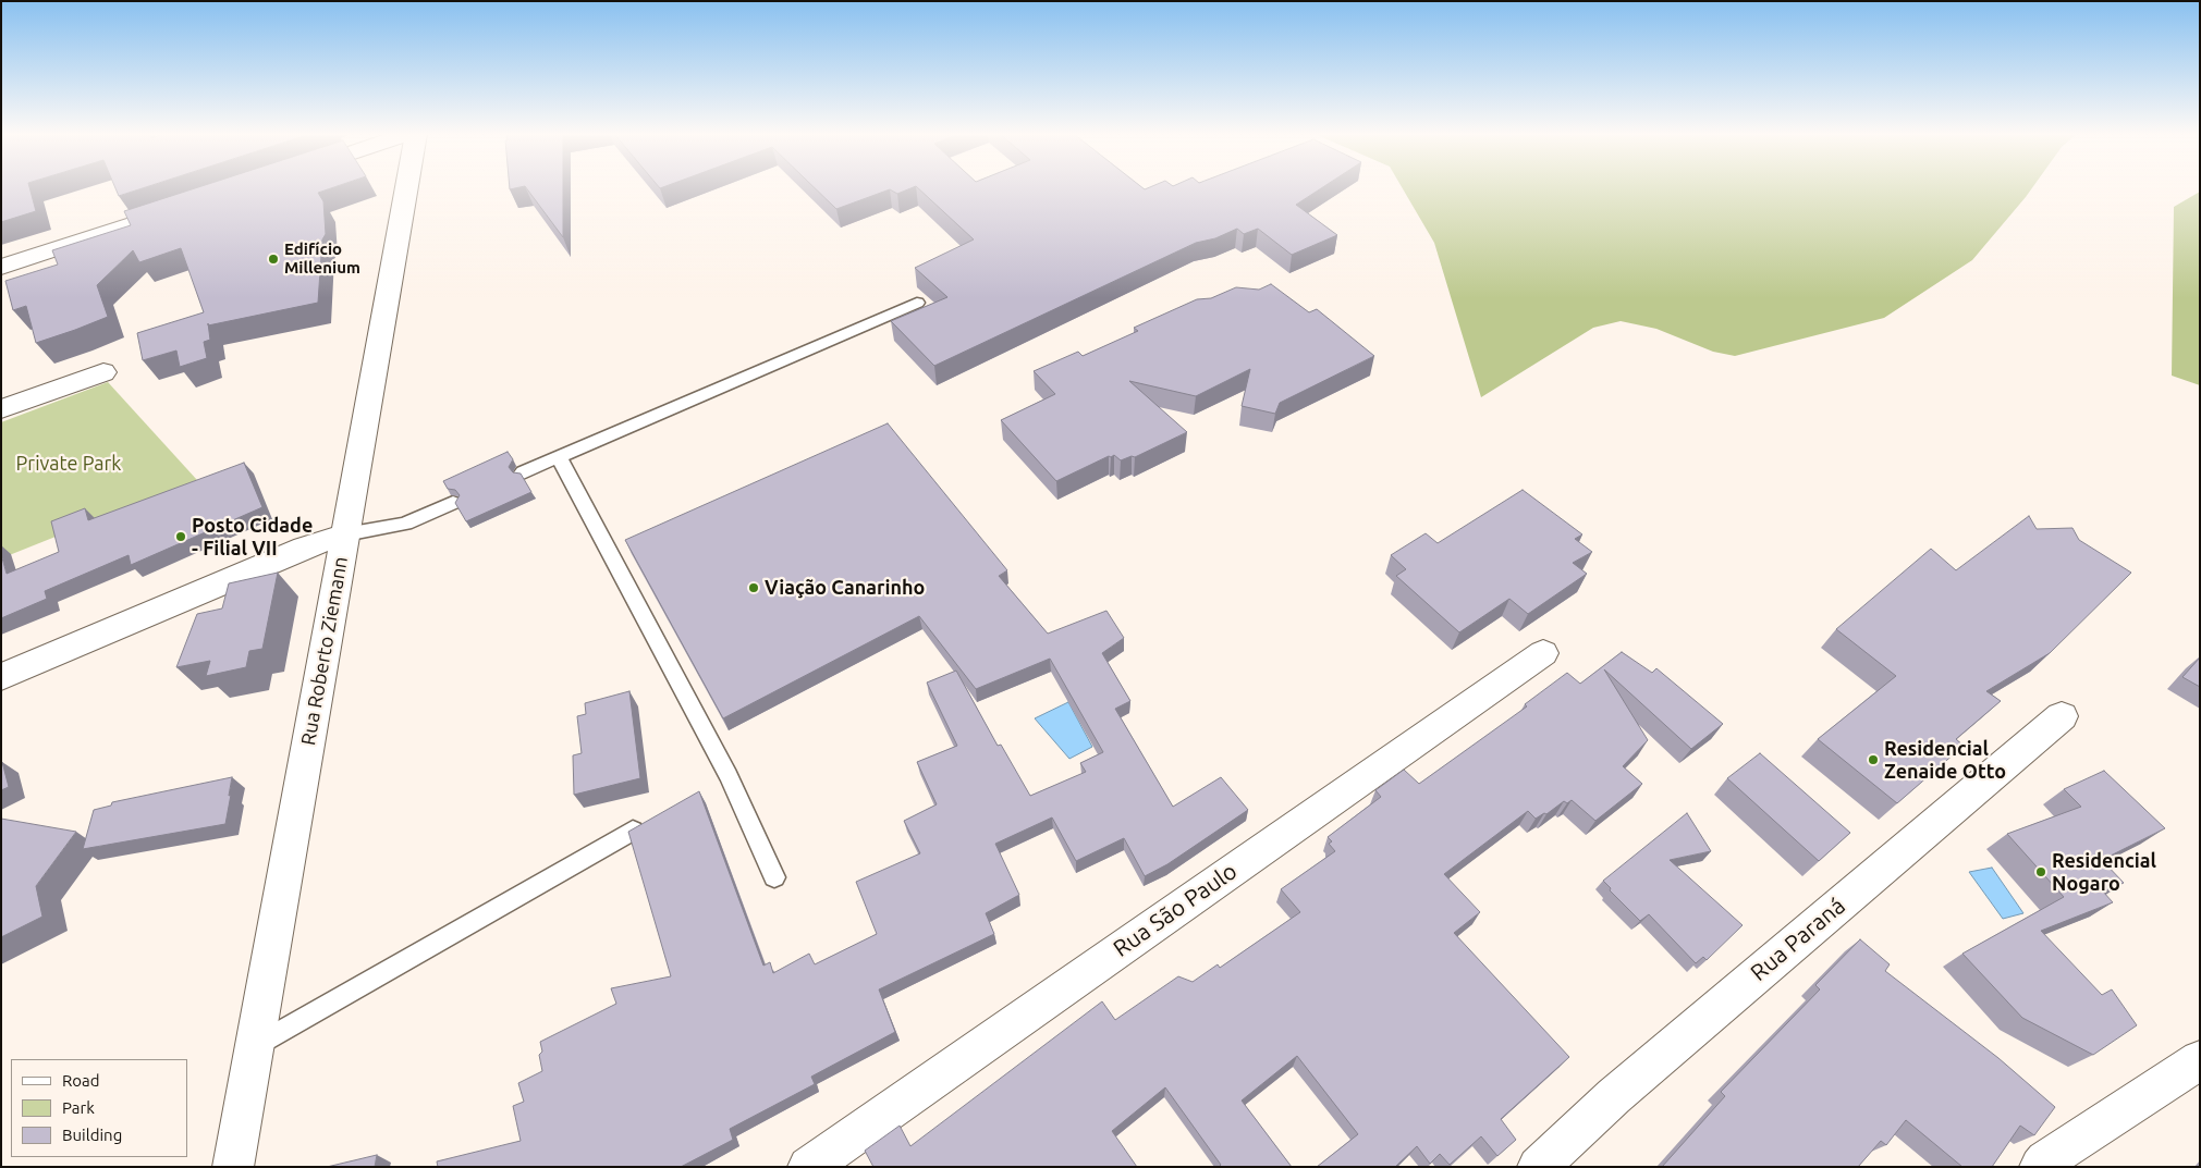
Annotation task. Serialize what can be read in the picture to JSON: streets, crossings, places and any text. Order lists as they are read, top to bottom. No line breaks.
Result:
{"streets":{"street":["Rua Roberto Ziemann","Rua São Paulo","Rua Paraná"]},"parks":["Private Park"],"places":["Edifício Millenium","Posto Cidade - Filial VII","Viação Canarinho","Residencial Zenaide Otto","Residencial Nogaro"],"legend":["Road","Park","Building"]}
